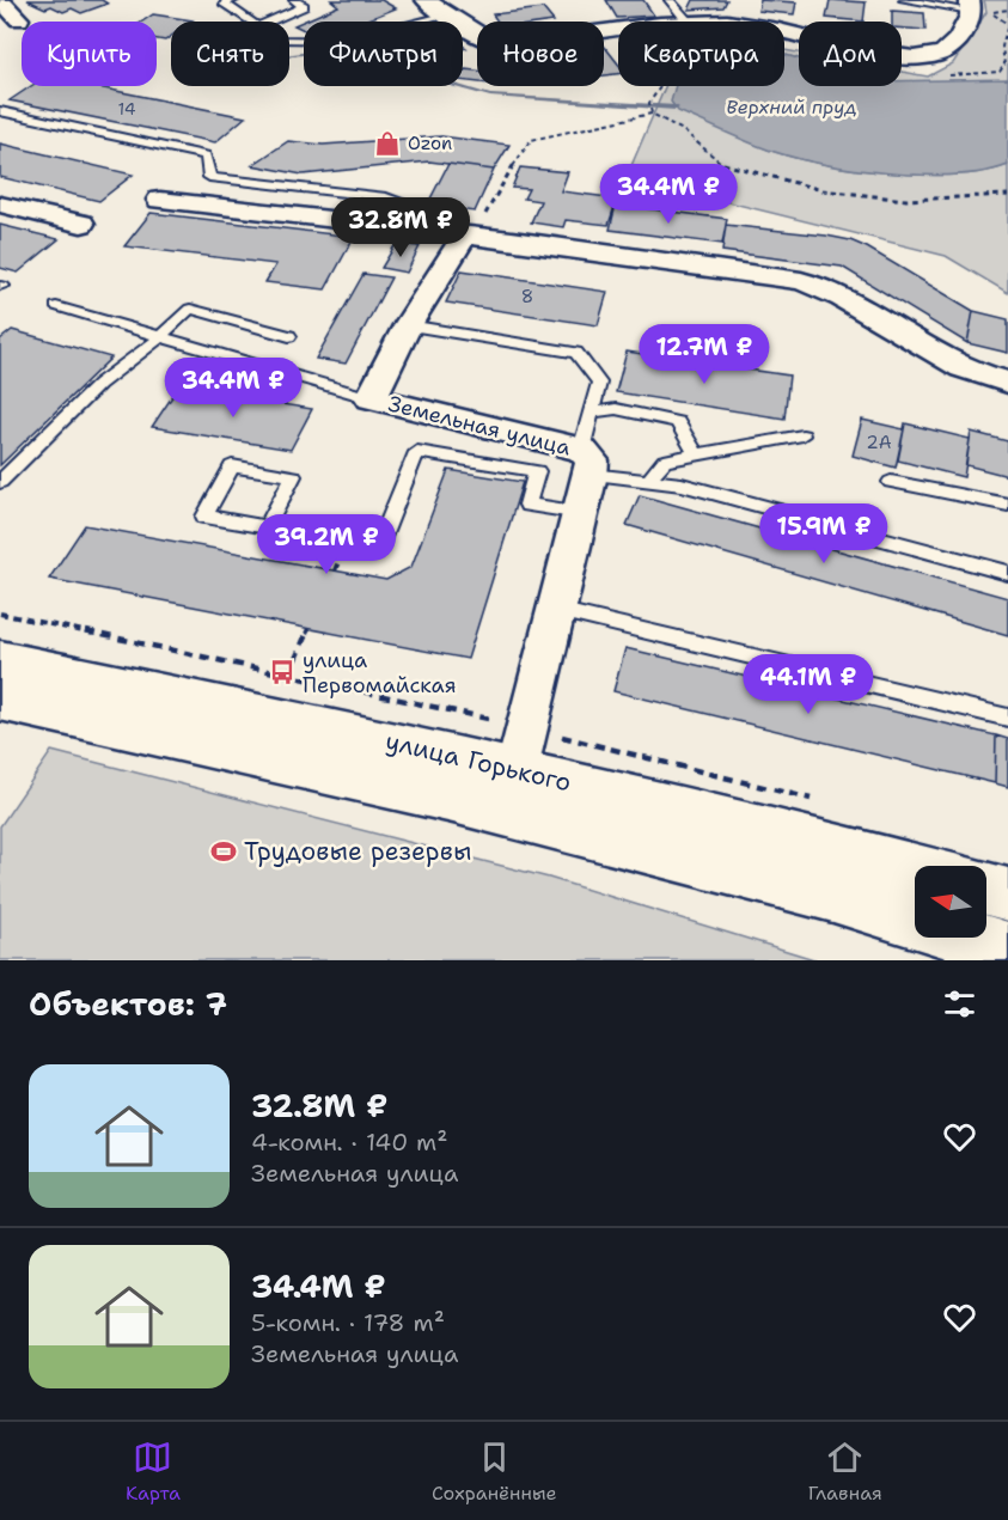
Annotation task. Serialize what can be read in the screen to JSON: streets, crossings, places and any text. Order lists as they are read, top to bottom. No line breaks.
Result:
{"streets":{"main road":["улица Горького"],"street":["Земельная улица"]},"crossings":[["Земельная улица","улица Горького"]],"water":["Верхний пруд"],"places":{"shop":["Ozon"],"bus stop":["улица Первомайская"],"sports":["Трудовые резервы"]},"house_numbers":["14","8","2А"],"north":"left","page":{"chip":["Купить","Снять","Фильтры","Новое","Квартира","Дом"],"price":["34.4M ₽","32.8M ₽","12.7M ₽","34.4M ₽","15.9M ₽","39.2M ₽","44.1M ₽"],"heading":"Объектов: 7","list":[{"name":"32.8M ₽","note":"4-комн. · 140 m² · Земельная улица"},{"name":"34.4M ₽","note":"5-комн. · 178 m² · Земельная улица"}],"tabs":["Карта","Сохранённые","Главная"]}}
